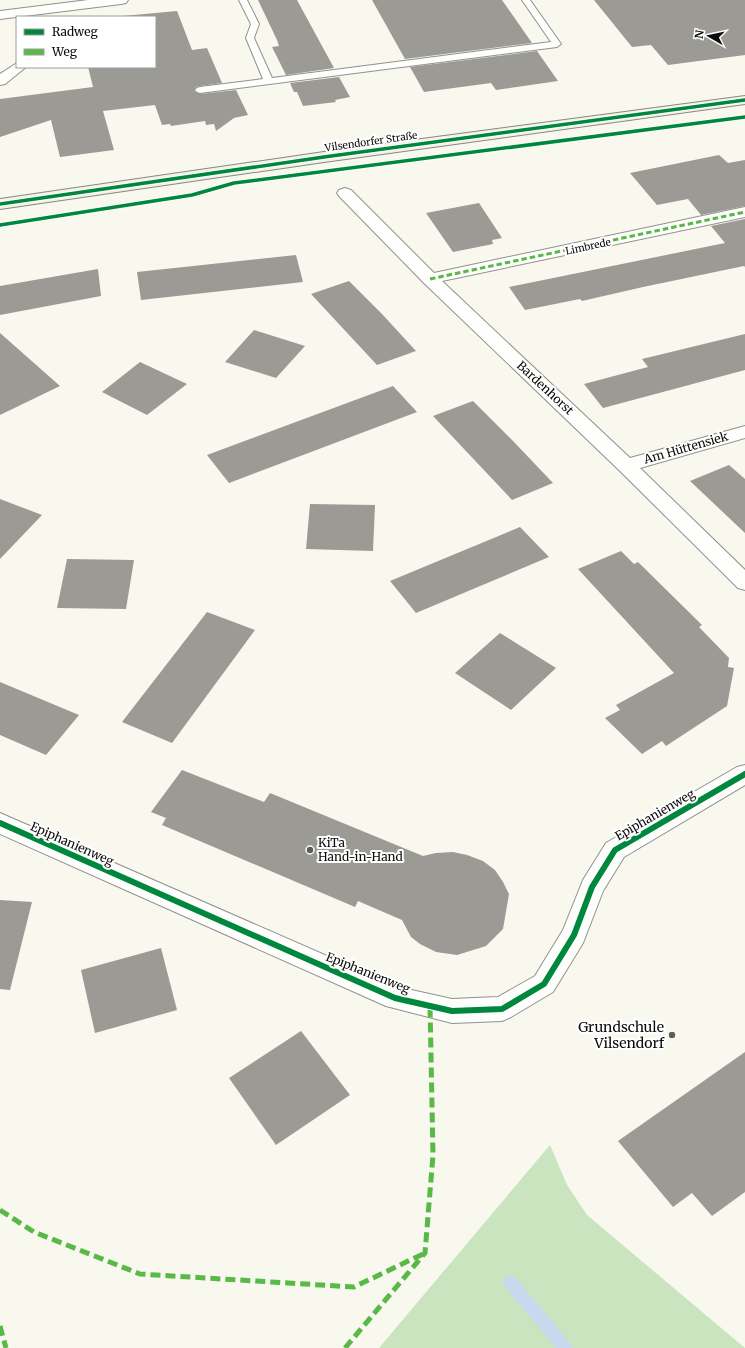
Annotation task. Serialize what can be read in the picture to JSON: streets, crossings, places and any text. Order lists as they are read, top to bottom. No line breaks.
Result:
{"streets":{"main road":["Vilsendorfer Straße"],"street":["Limbrede","Bardenhorst","Am Hüttensiek","Epiphanienweg"]},"crossings":[["Limbrede","Bardenhorst"],["Bardenhorst","Am Hüttensiek"]],"places":["KiTa Hand-in-Hand","Grundschule Vilsendorf"],"legend":["Radweg","Weg"],"north":"left"}
